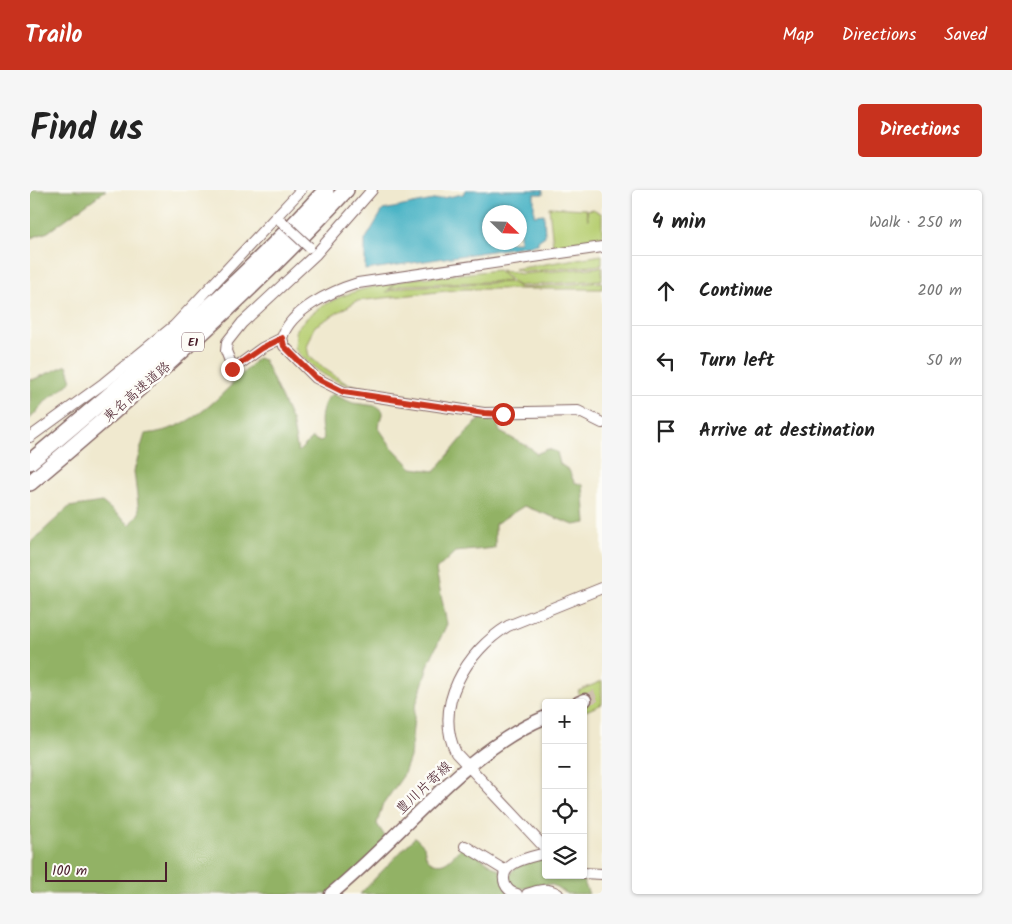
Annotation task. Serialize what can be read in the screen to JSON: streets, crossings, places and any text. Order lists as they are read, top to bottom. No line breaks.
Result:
{"streets":{"highway":["E1","東名高速道路"],"main road":["豊川片寄線"]},"scale_bar":"100 m","north":"bottom right","page":{"header":"Trailo","nav":["Map","Directions","Saved"],"title":"Find us","buttons":"Directions","heading":["4 min","Walk · 250 m"],"list":[["Continue","200 m"],["Turn left","50 m"],"Arrive at destination"],"map_buttons":["+","−"],"scale":"100 m"}}
